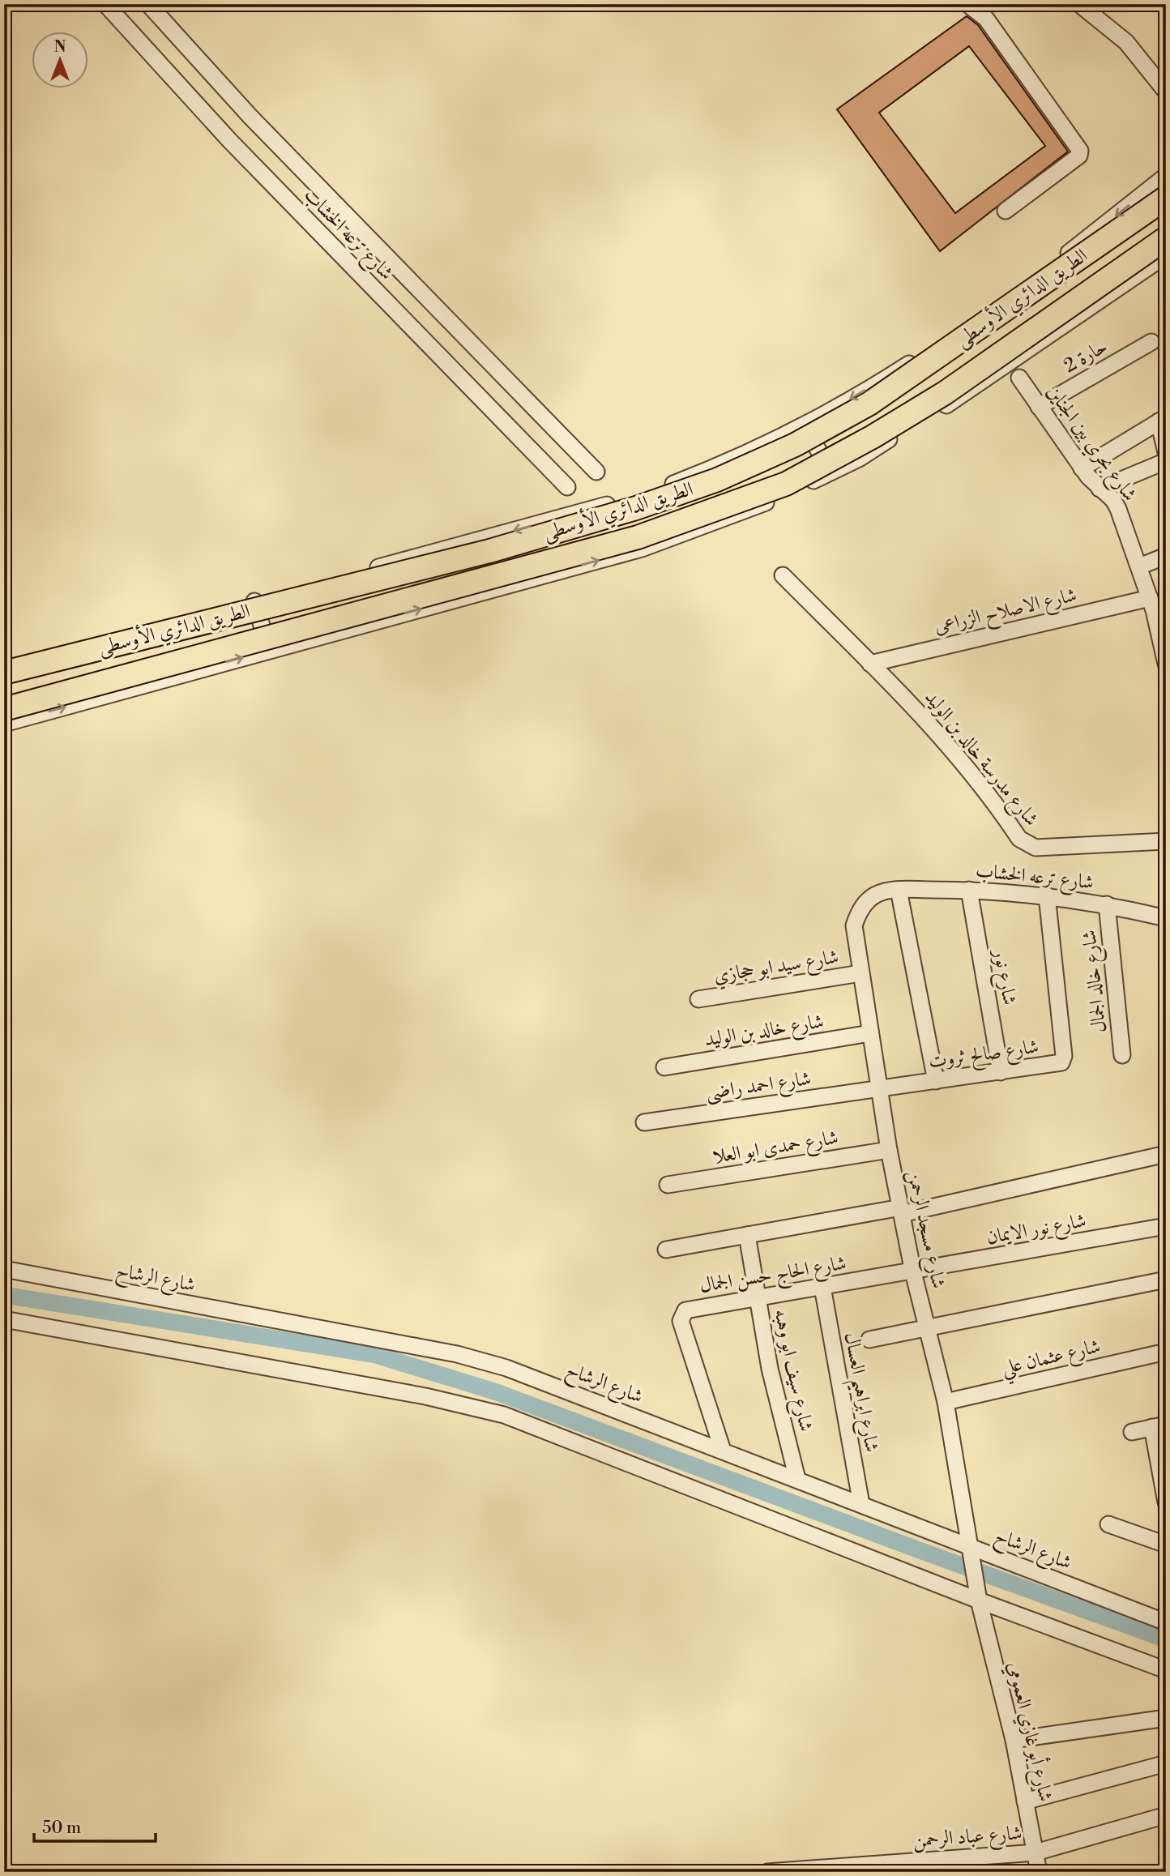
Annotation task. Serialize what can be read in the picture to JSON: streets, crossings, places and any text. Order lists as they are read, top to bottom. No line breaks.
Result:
{"streets":{"highway":["الطريق الدائري الأوسطى"],"street":["شارع ترعه الخشاب","حارة 2","شارع بحري بين الجناين","شارع الاصلاح الزراعى","شارع مدرسة خالد بن الوليد","شارع سيد ابو حجازي","شارع نور","شارع خالد الجمال","شارع خالد بن الوليد","شارع صالح ثروت","شارع احمد راضى","شارع حمدى ابو العلا","شارع مسجد الرحمن","شارع نور الايمان","شارع الحاج حسن الجمال","شارع الرشاح","شارع عثمان علي","شارع سيف ابو وهبه","شارع ابراهيم العسال","شارع أبو غازي العمومي","شارع عباد الرحمن"]},"crossings":[["شارع ترعه الخشاب","شارع نور"],["شارع ترعه الخشاب","شارع خالد الجمال"],["شارع ترعه الخشاب","شارع صالح ثروت"],["شارع ترعه الخشاب","شارع مسجد الرحمن"],["حارة 2","شارع بحري بين الجناين"],["شارع بحري بين الجناين","شارع الاصلاح الزراعى"],["شارع الاصلاح الزراعى","شارع مدرسة خالد بن الوليد"],["شارع سيد ابو حجازي","شارع مسجد الرحمن"],["شارع نور","شارع صالح ثروت"],["شارع خالد بن الوليد","شارع مسجد الرحمن"],["شارع صالح ثروت","شارع احمد راضى"],["شارع صالح ثروت","شارع مسجد الرحمن"],["شارع احمد راضى","شارع مسجد الرحمن"],["شارع حمدى ابو العلا","شارع مسجد الرحمن"],["شارع مسجد الرحمن","شارع نور الايمان"],["شارع مسجد الرحمن","شارع الحاج حسن الجمال"],["شارع مسجد الرحمن","شارع الرشاح"],["شارع مسجد الرحمن","شارع عثمان علي"],["شارع مسجد الرحمن","شارع أبو غازي العمومي"],["شارع نور الايمان","شارع الحاج حسن الجمال"],["شارع الحاج حسن الجمال","شارع الرشاح"],["شارع الحاج حسن الجمال","شارع سيف ابو وهبه"],["شارع الحاج حسن الجمال","شارع ابراهيم العسال"],["شارع الرشاح","شارع سيف ابو وهبه"],["شارع الرشاح","شارع ابراهيم العسال"],["شارع أبو غازي العمومي","شارع عباد الرحمن"]],"scale_bar":"50 m","north":"top"}
